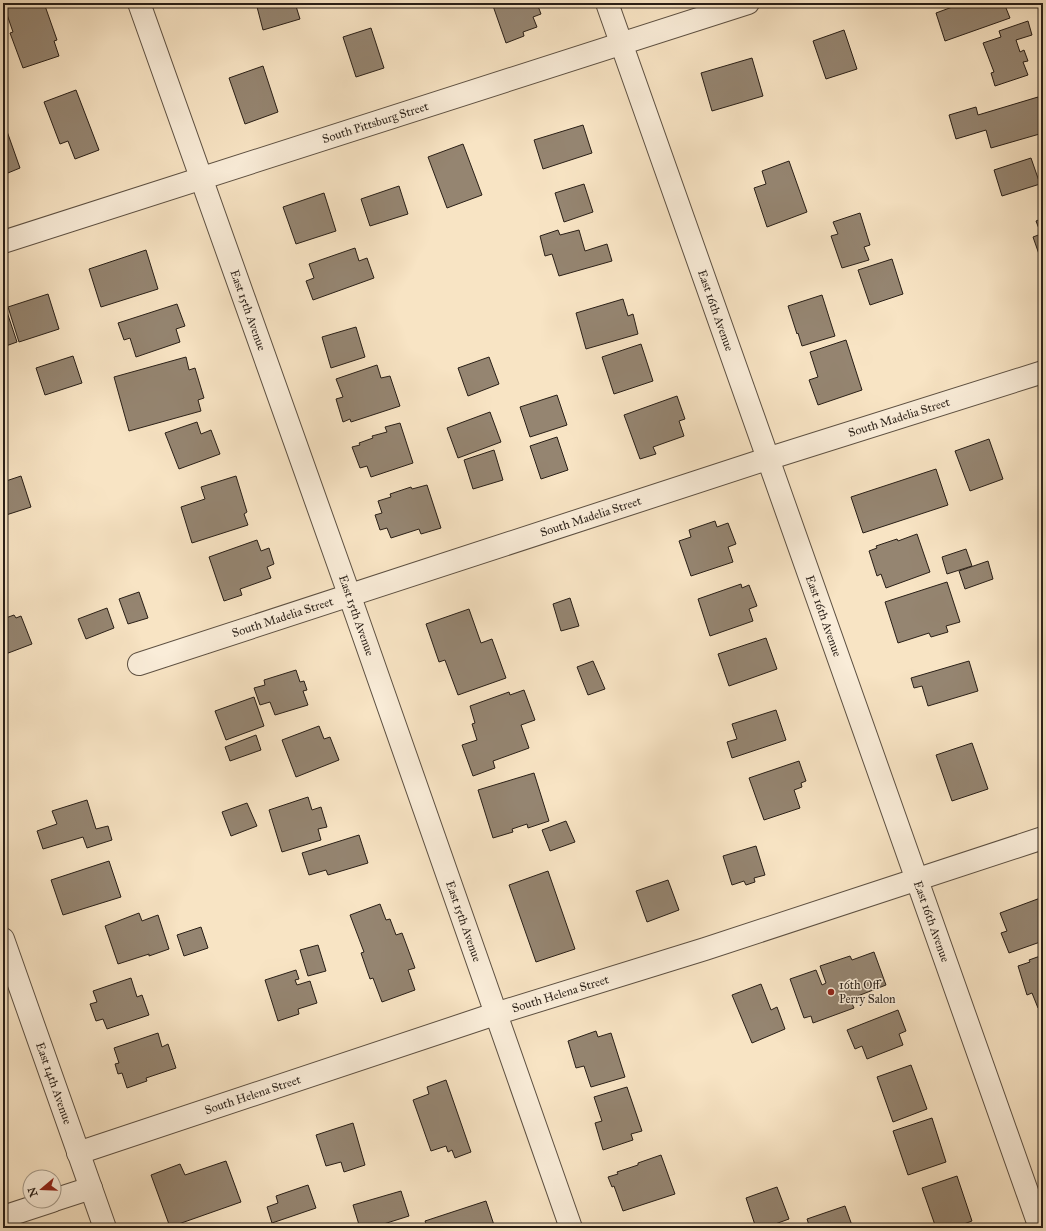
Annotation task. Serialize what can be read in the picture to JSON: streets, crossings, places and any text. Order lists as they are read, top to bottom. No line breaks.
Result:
{"streets":{"street":["South Pittsburg Street","East 15th Avenue","East 16th Avenue","South Madelia Street","South Helena Street","East 14th Avenue"]},"crossings":[["South Pittsburg Street","East 15th Avenue"],["South Pittsburg Street","East 16th Avenue"],["East 15th Avenue","South Madelia Street"],["East 15th Avenue","South Helena Street"],["East 16th Avenue","South Madelia Street"],["East 16th Avenue","South Helena Street"],["South Helena Street","East 14th Avenue"]],"places":["16th Off Perry Salon"],"north":"left"}
